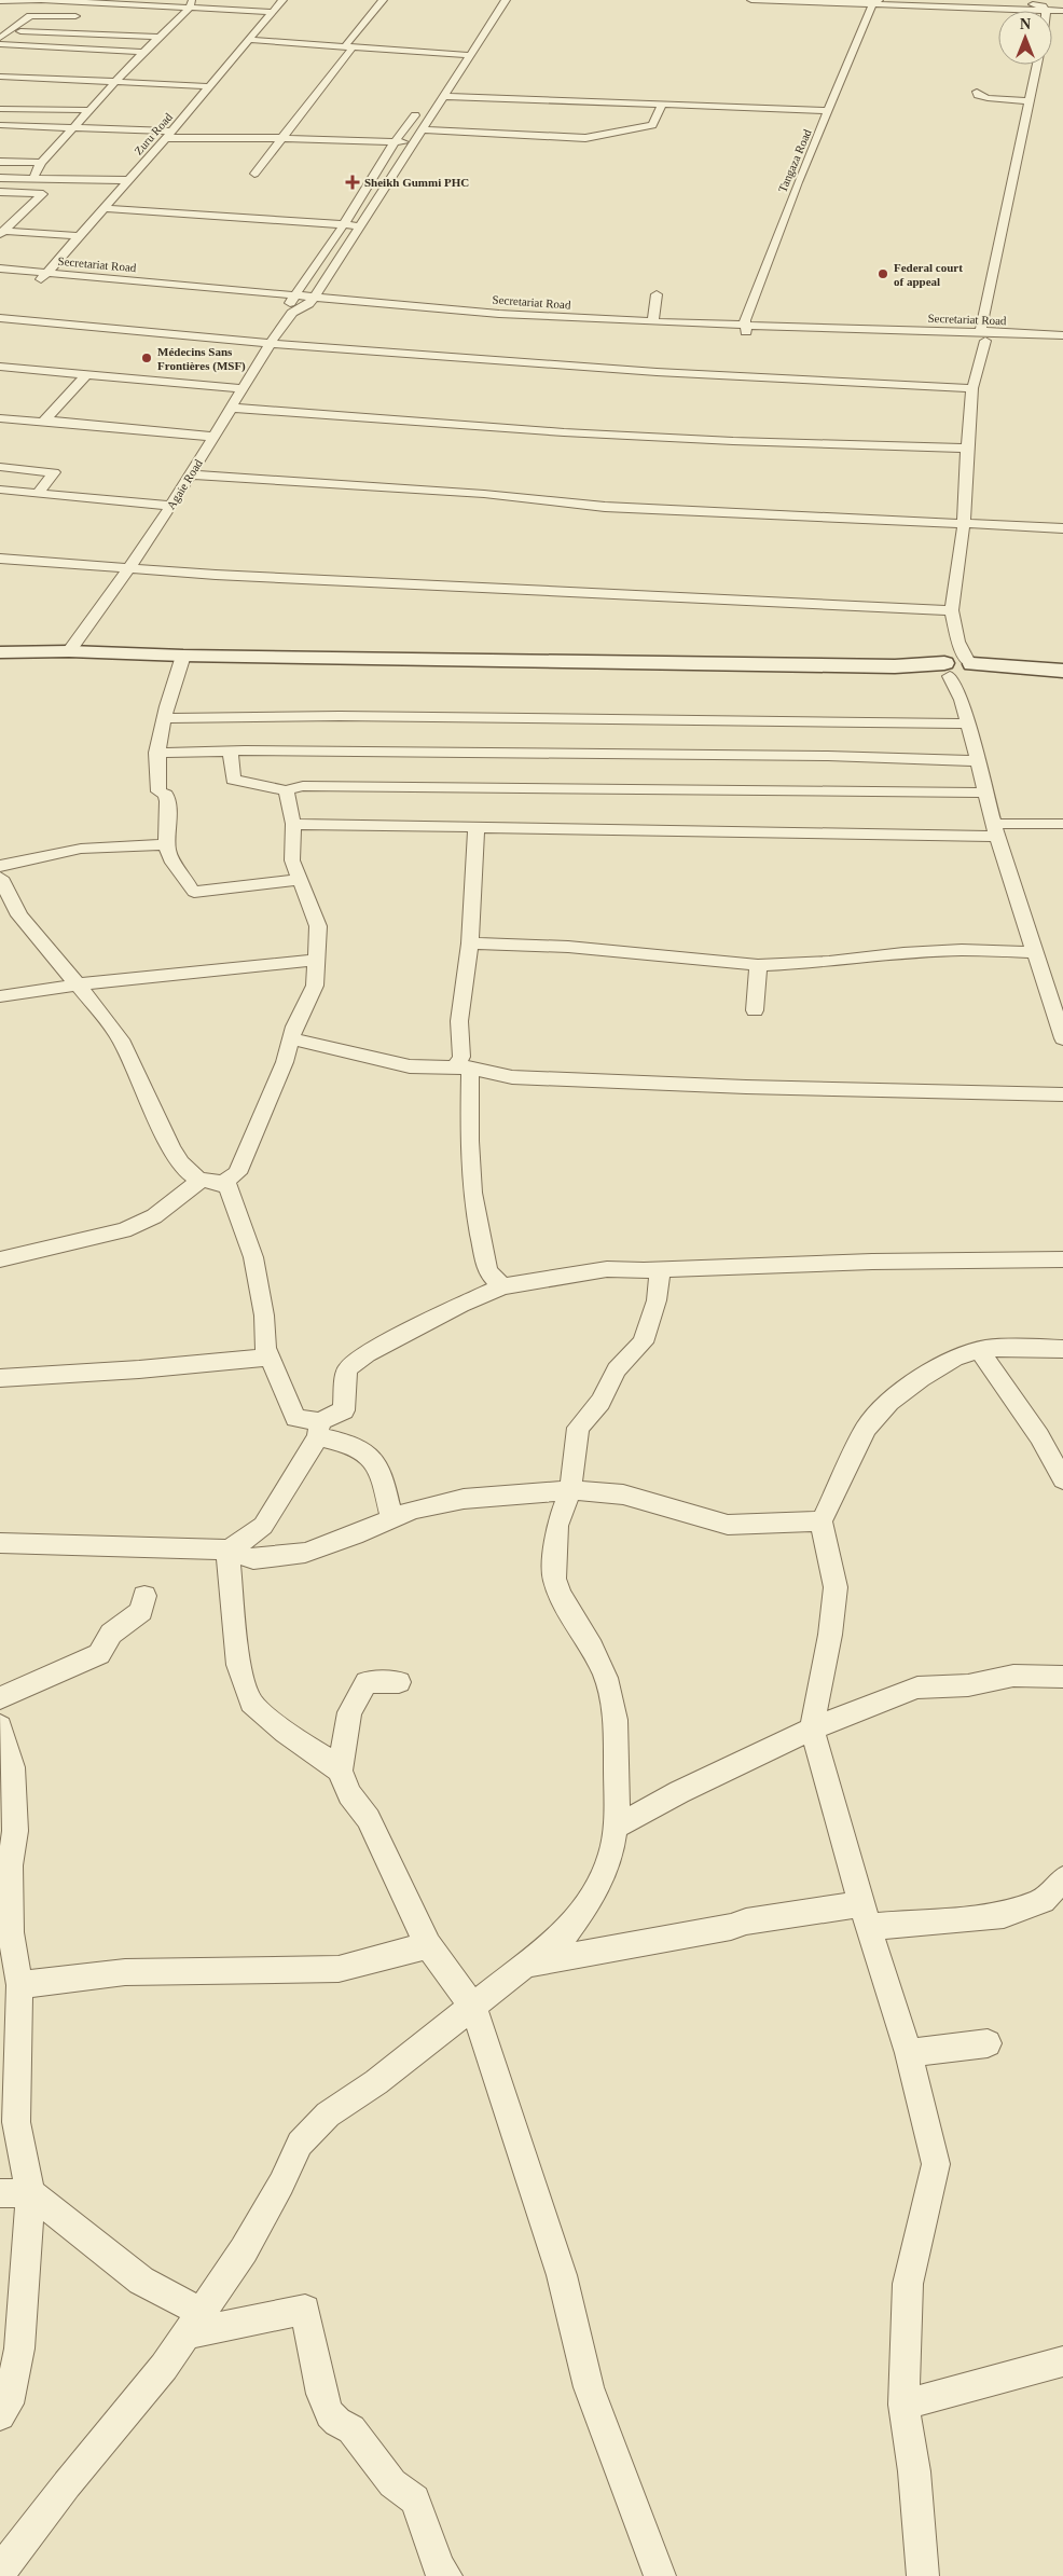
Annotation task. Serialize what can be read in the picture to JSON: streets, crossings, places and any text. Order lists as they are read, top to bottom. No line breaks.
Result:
{"streets":{"street":["Zuru Road","Tangaza Road","Secretariat Road","Agaie Road"]},"crossings":[["Zuru Road","Secretariat Road"],["Tangaza Road","Secretariat Road"],["Secretariat Road","Agaie Road"]],"places":{"health":["Sheikh Gummi PHC"],"other":["Federal court of appeal","Médecins Sans Frontières (MSF)"]},"north":"top"}
